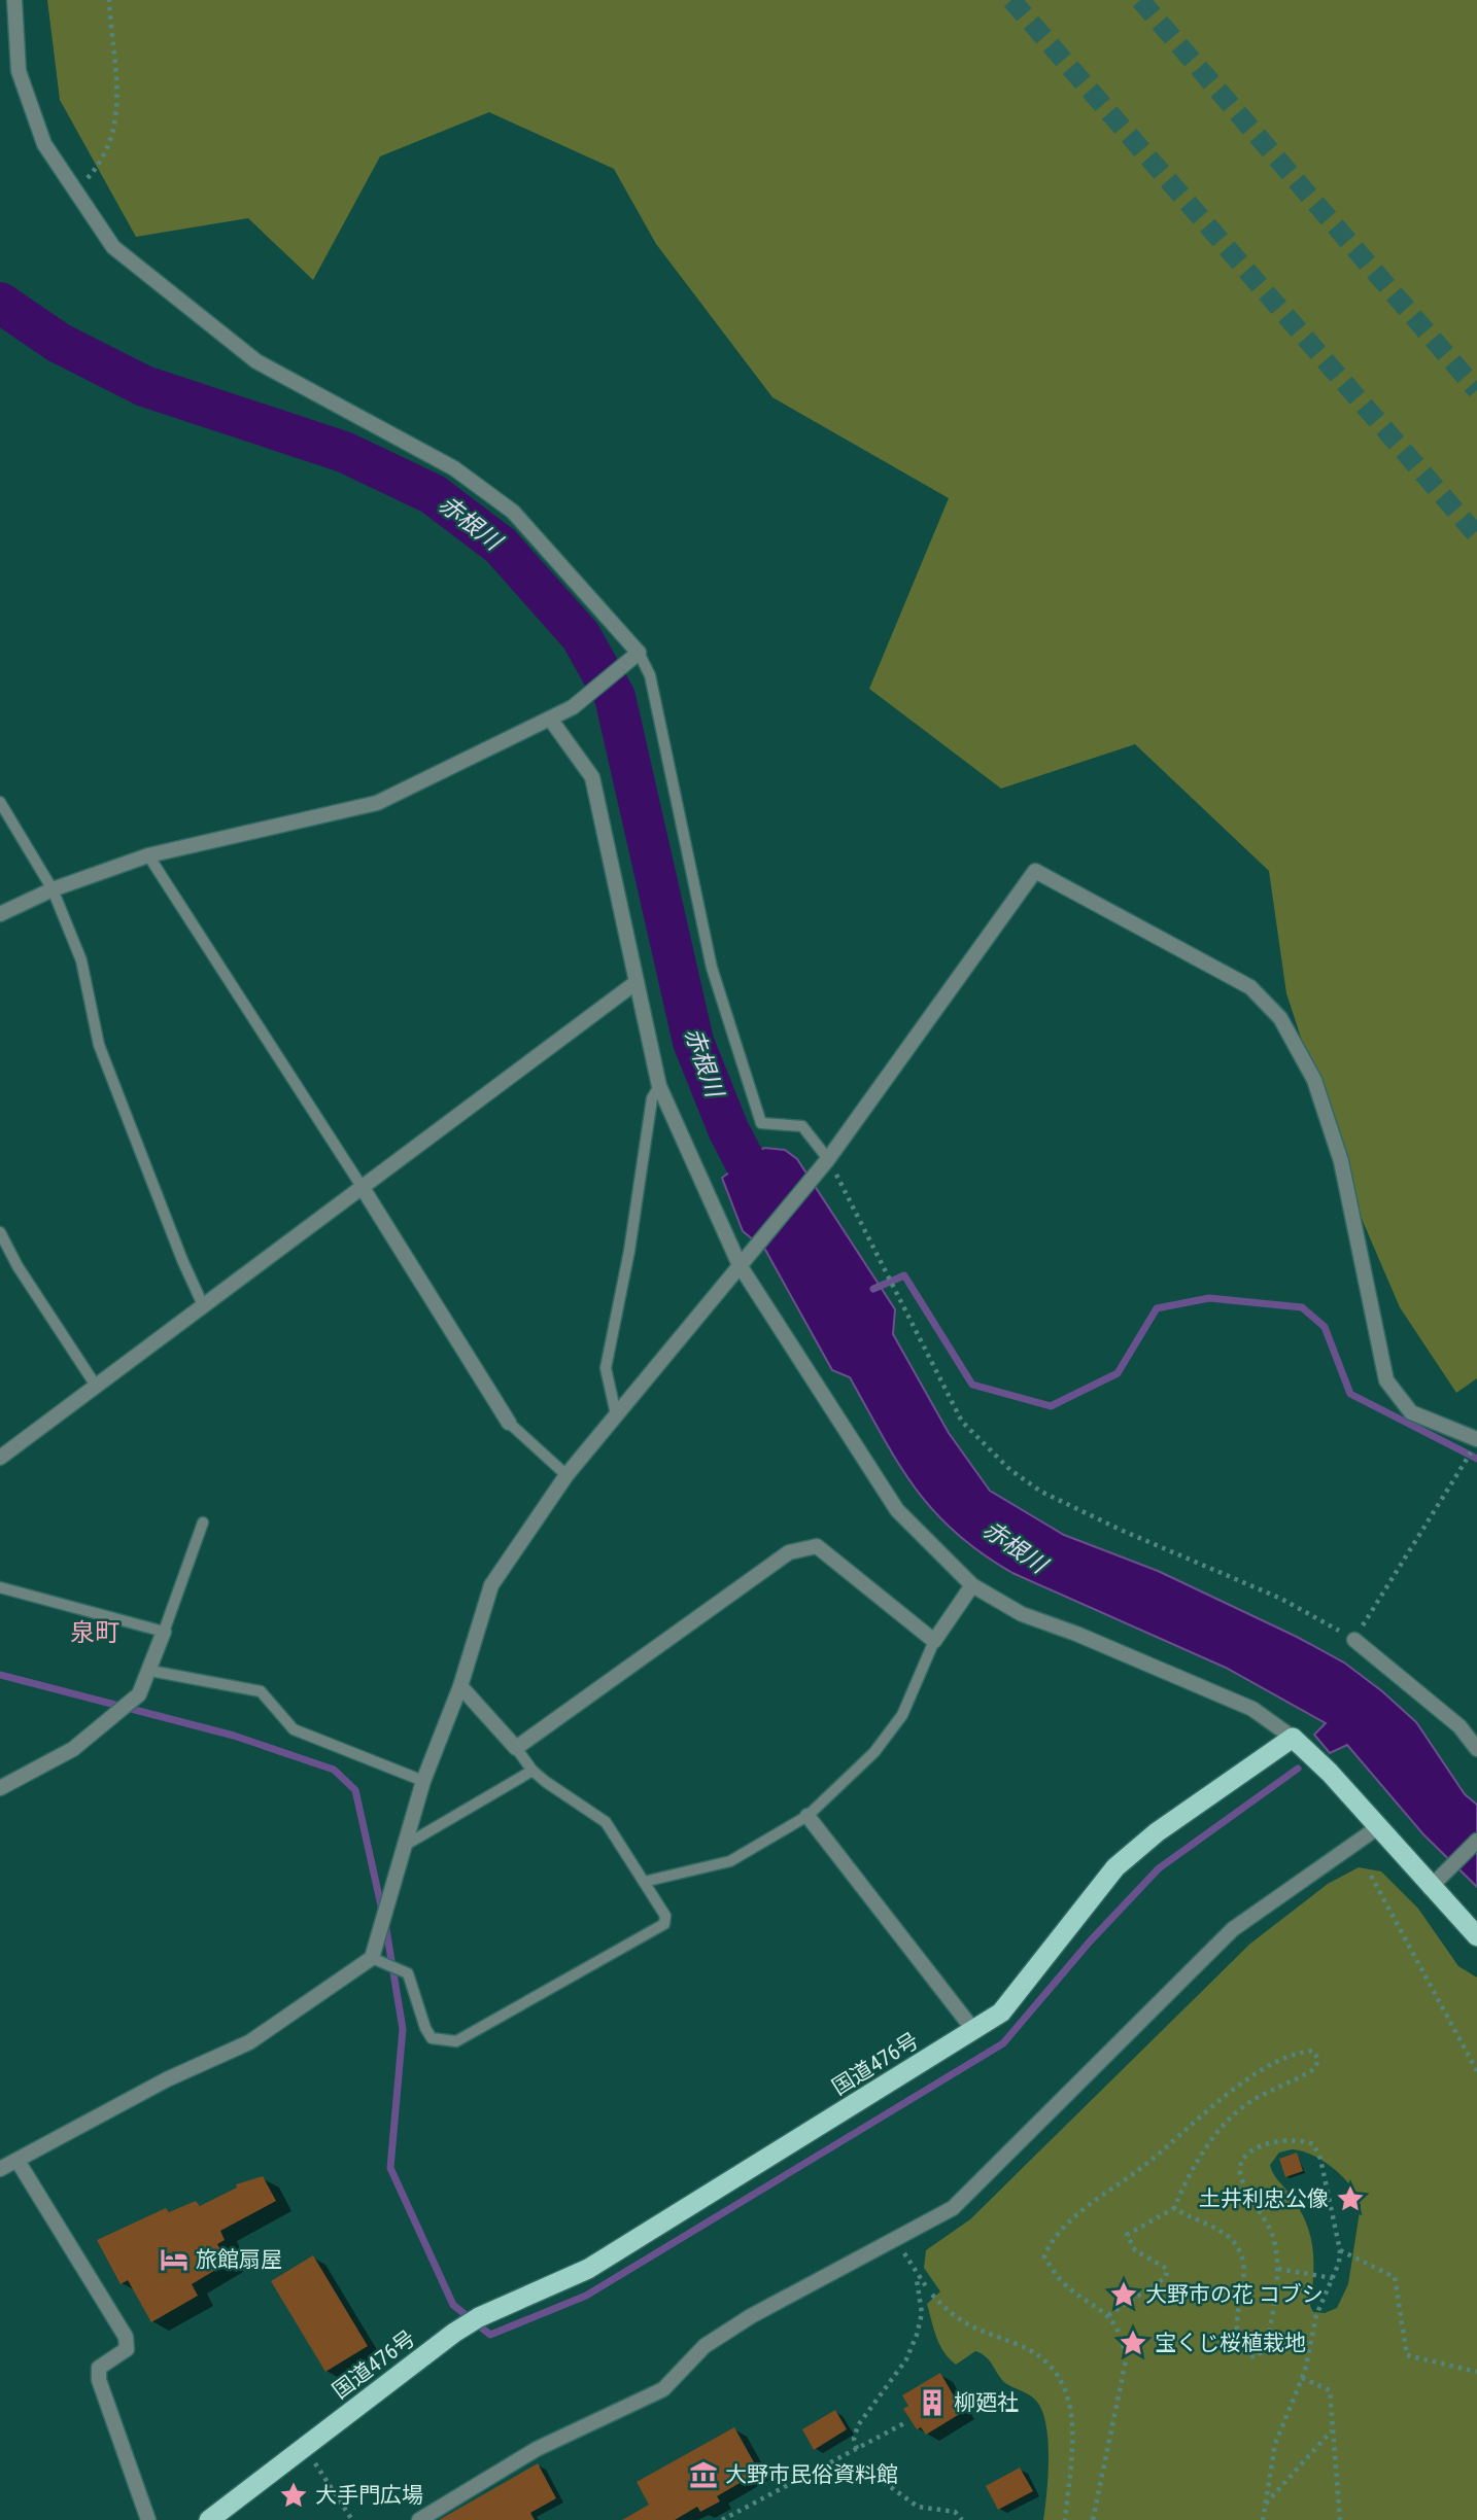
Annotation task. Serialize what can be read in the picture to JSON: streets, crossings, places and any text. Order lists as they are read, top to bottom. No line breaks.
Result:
{"streets":{"highway":["国道476号"]},"districts":["泉町"],"water":["赤根川"],"places":{"place":["土井利忠公像","大野市の花 コブシ","宝くじ桜植栽地","大手門広場"],"hotel":["旅館扇屋"],"building":["柳廼社"],"museum":["大野市民俗資料館"]}}
